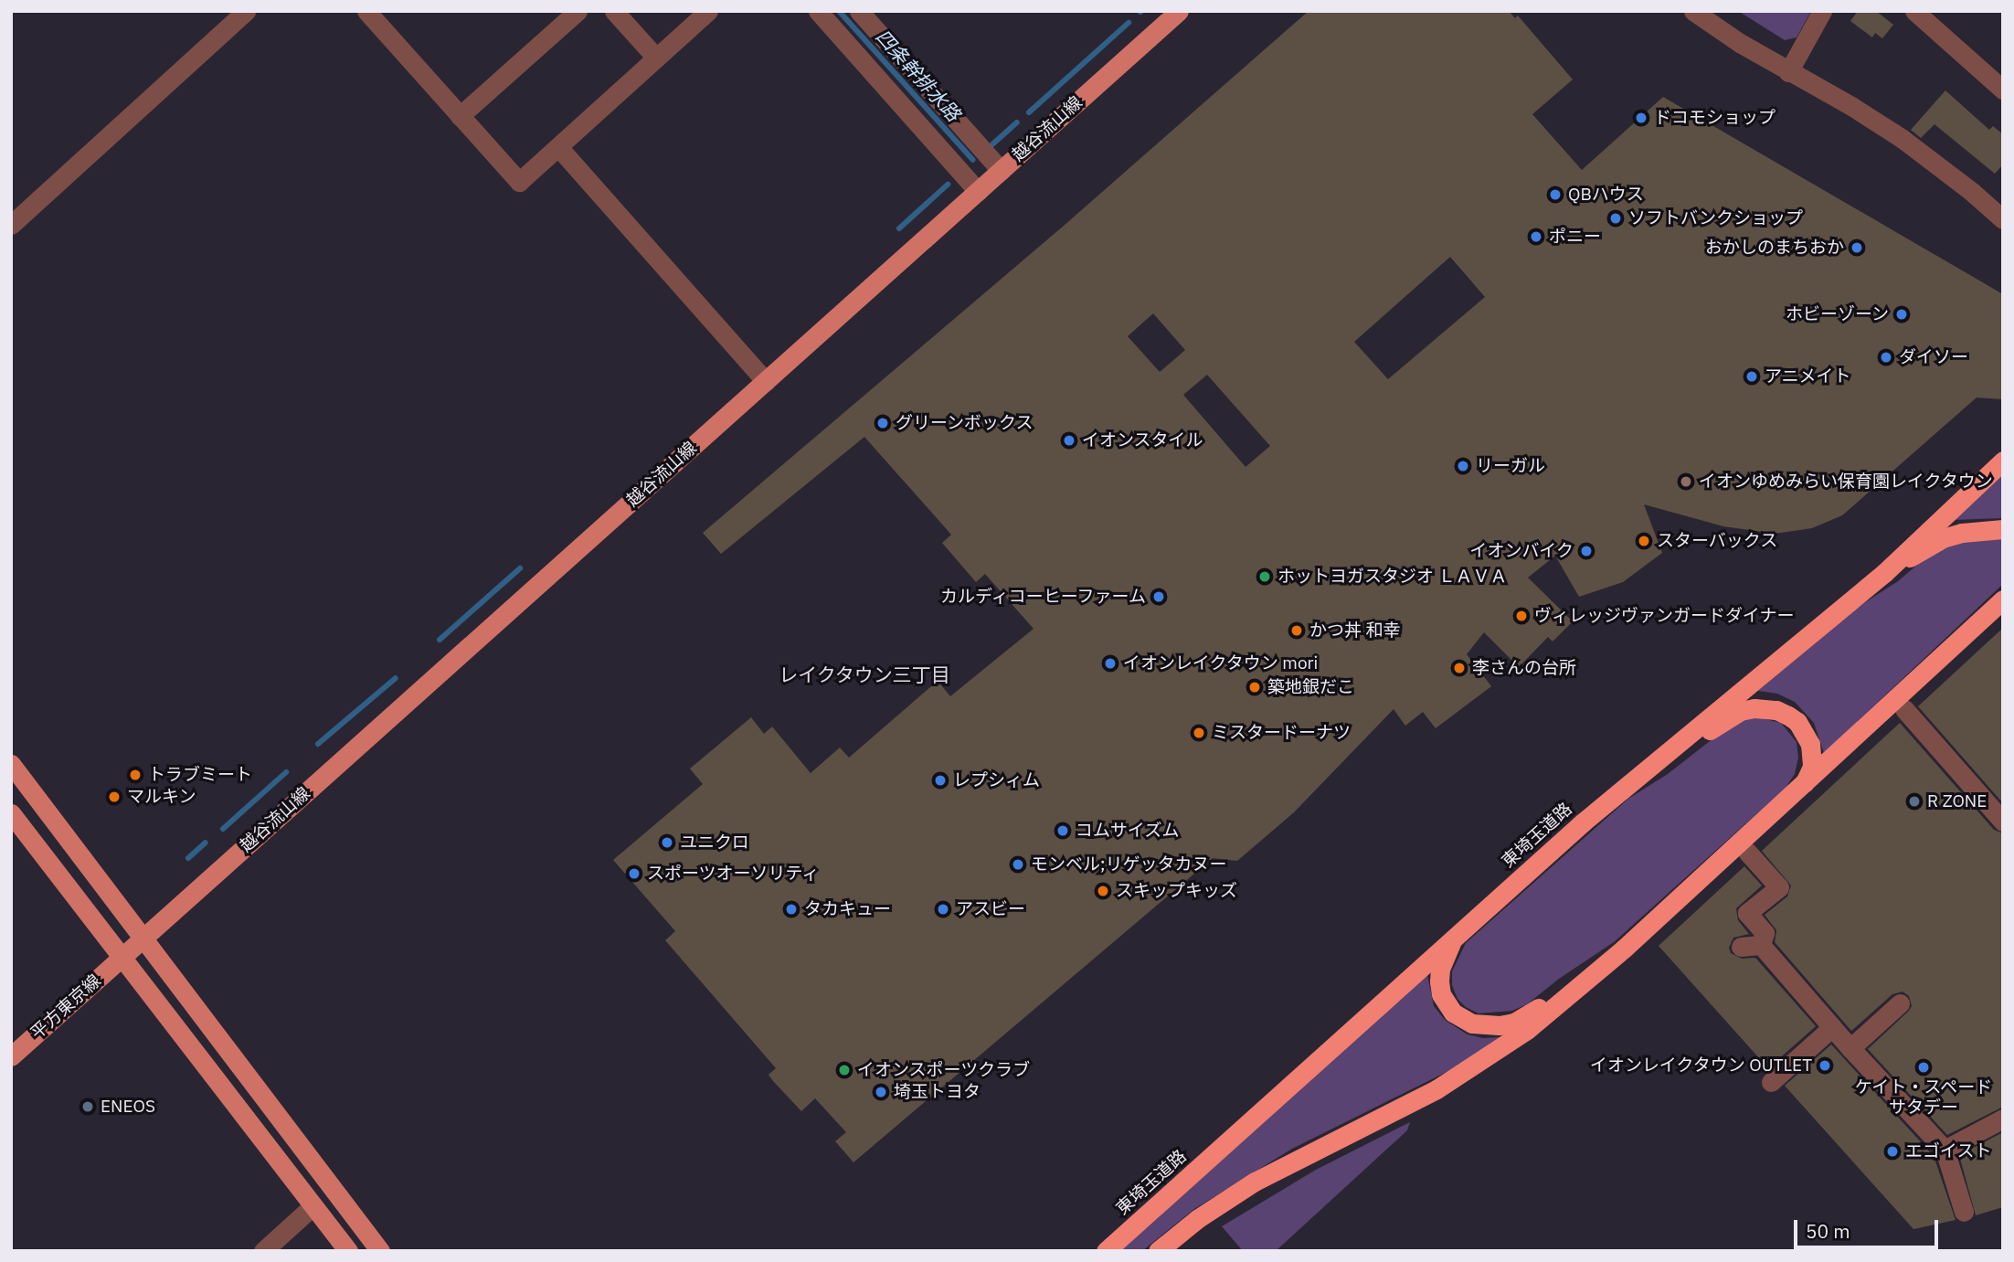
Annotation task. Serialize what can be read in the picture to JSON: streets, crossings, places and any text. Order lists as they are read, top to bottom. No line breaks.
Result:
{"streets":{"highway":["東埼玉道路"],"main road":["越谷流山線","平方東京線"]},"crossings":[["越谷流山線","平方東京線"]],"districts":["レイクタウン三丁目"],"water":["四条幹排水路"],"places":["ドコモショップ","QBハウス","ソフトバンクショップ","ポニー","おかしのまちおか","ホビーゾーン","ダイソー","アニメイト","グリーンボックス","イオンスタイル","リーガル","イオンゆめみらい保育園レイクタウン","スターバックス","イオンバイク","ホットヨガスタジオ ＬＡＶＡ","カルディコーヒーファーム","ヴィレッジヴァンガードダイナー","かつ丼 和幸","イオンレイクタウン mori","李さんの台所","築地銀だこ","ミスタードーナツ","トラブミート","レプシィム","マルキン","R ZONE","コムサイズム","ユニクロ","モンベル;リゲッタカヌー","スポーツオーソリティ","スキップキッズ","タカキュー","アスビー","イオンレイクタウン OUTLET","ケイト・スペード サタデー","イオンスポーツクラブ","埼玉トヨタ","ENEOS","エゴイスト"],"scale_bar":"50 m"}
